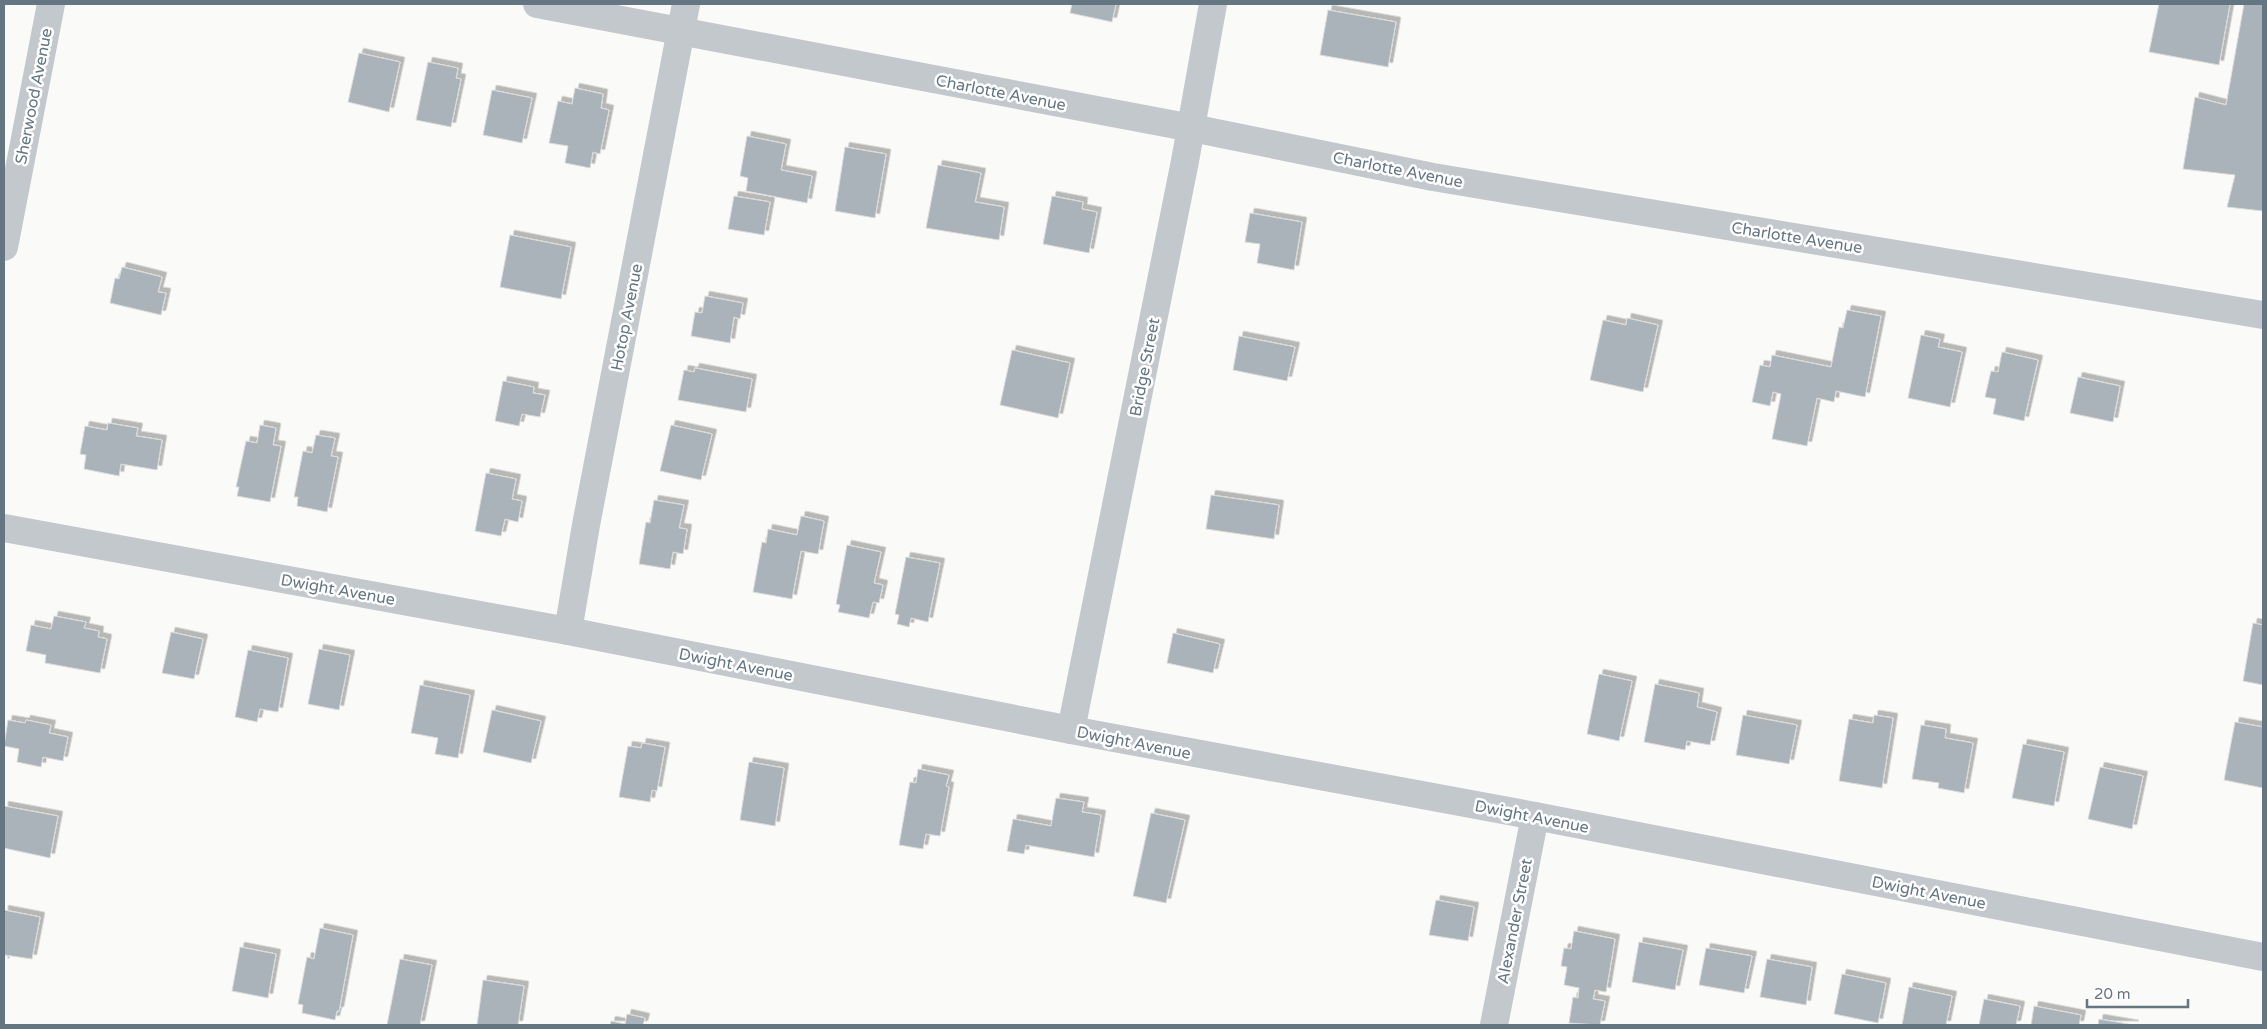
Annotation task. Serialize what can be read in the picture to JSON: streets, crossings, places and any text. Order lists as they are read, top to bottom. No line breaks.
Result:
{"streets":{"street":["Charlotte Avenue","Sherwood Avenue","Hotop Avenue","Bridge Street","Dwight Avenue","Alexander Street"]},"crossings":[["Charlotte Avenue","Hotop Avenue"],["Charlotte Avenue","Bridge Street"],["Hotop Avenue","Dwight Avenue"],["Bridge Street","Dwight Avenue"],["Dwight Avenue","Alexander Street"]],"scale_bar":"20 m"}
